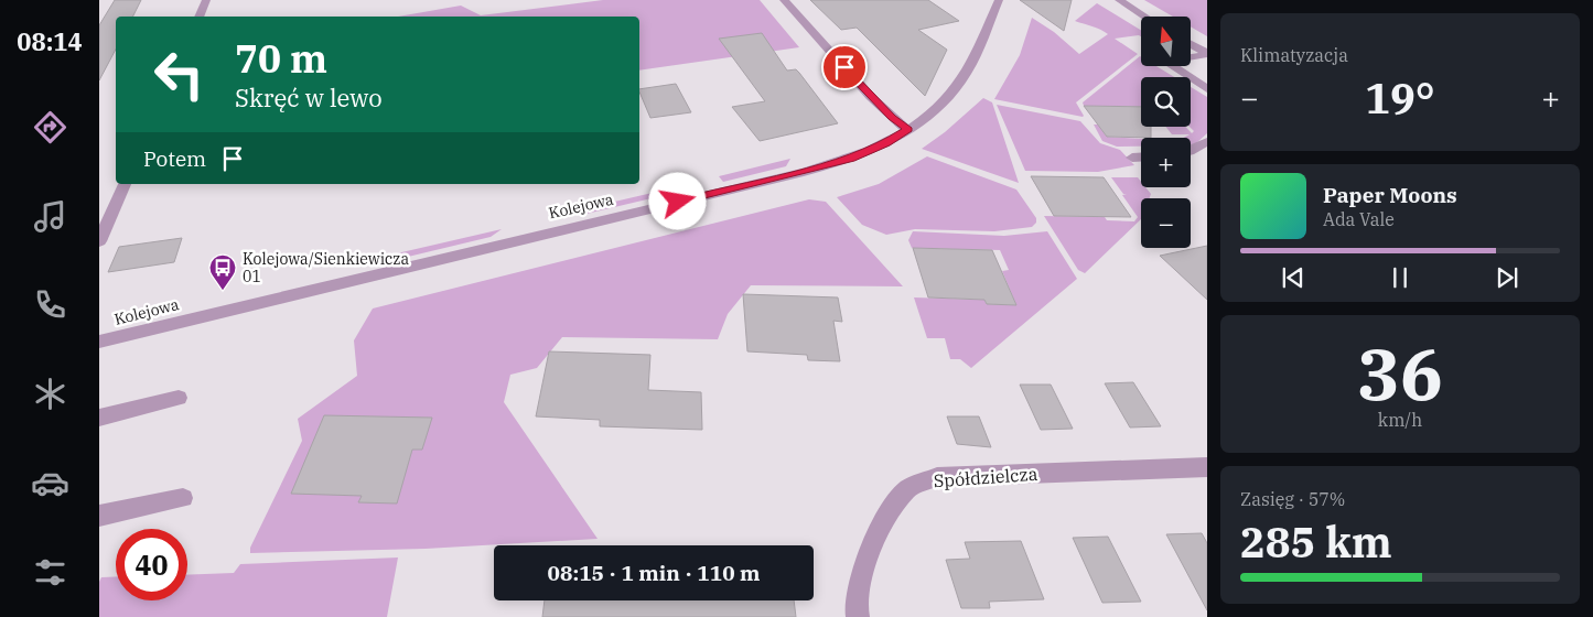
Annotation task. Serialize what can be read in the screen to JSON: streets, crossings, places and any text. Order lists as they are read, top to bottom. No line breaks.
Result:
{"streets":{"street":["Kolejowa","Spółdzielcza"]},"places":{"bus stop":["Kolejowa/Sienkiewicza 01"]},"north":"top","page":{"tabs":"08:14","tile":["Klimatyzacja",["36","km/h"],["Zasięg · 57%","285 km"]],"map_buttons":["+","−"],"turn":["70 m","Skręć w lewo"],"heat":["−","19°","+"],"then":"Potem","song":["Paper Moons","Ada Vale"],"limit":"40","trip":"08:15 · 1 min · 110 m"}}
